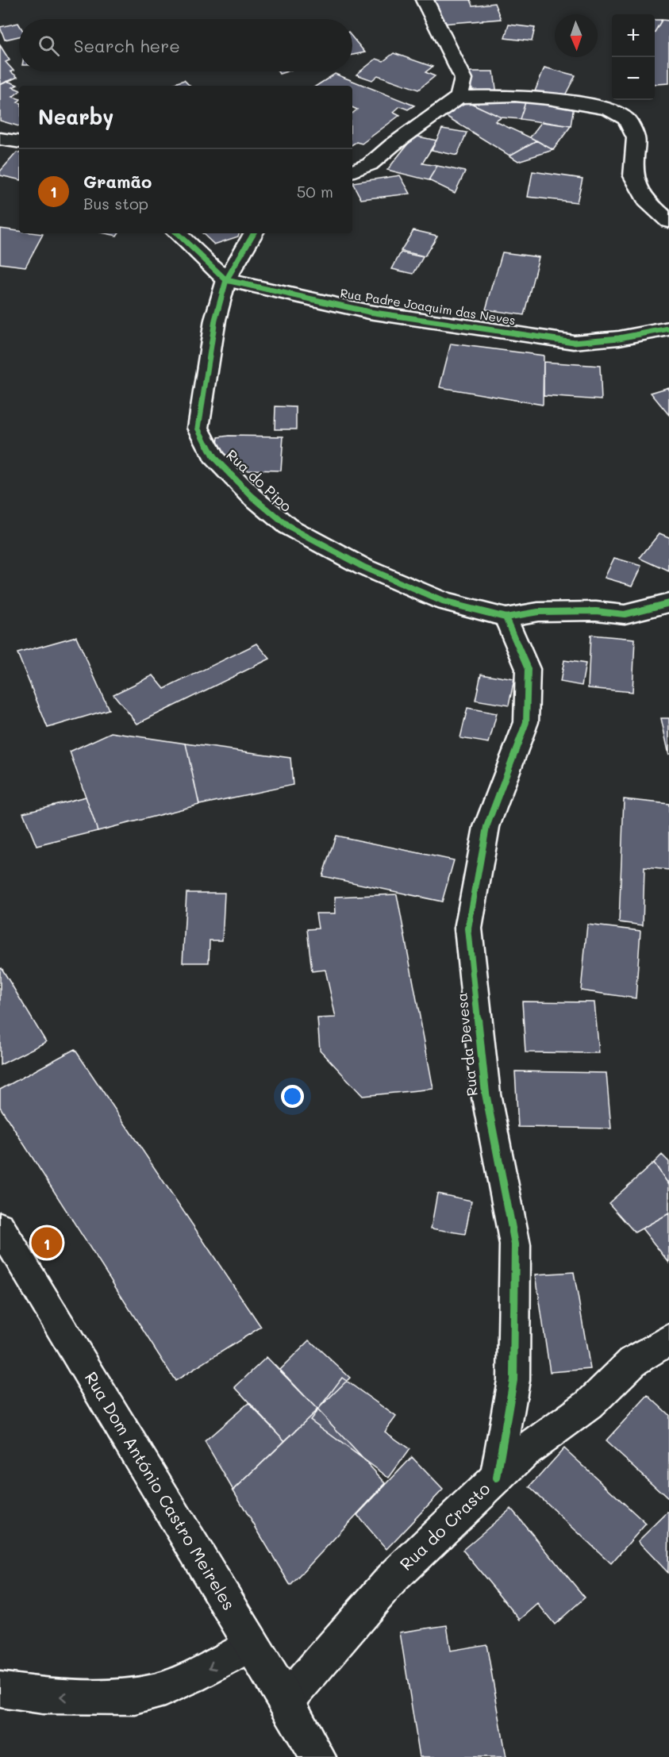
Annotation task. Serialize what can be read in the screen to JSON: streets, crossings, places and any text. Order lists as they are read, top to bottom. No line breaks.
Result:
{"streets":{"street":["Rua Padre Joaquim das Neves","Rua do Pipo","Rua da Devesa","Rua Dom António Castro Meireles","Rua do Crasto"]},"crossings":[["Rua Padre Joaquim das Neves","Rua do Pipo"],["Rua do Pipo","Rua da Devesa"],["Rua da Devesa","Rua do Crasto"],["Rua Dom António Castro Meireles","Rua do Crasto"]],"north":"bottom","page":{"map_buttons":["+","−"],"search":"Search here","heading":"Nearby","list":[{"mark":"1","name":"Gramão","note":"Bus stop","value":"50 m"}],"pins":"1"}}
